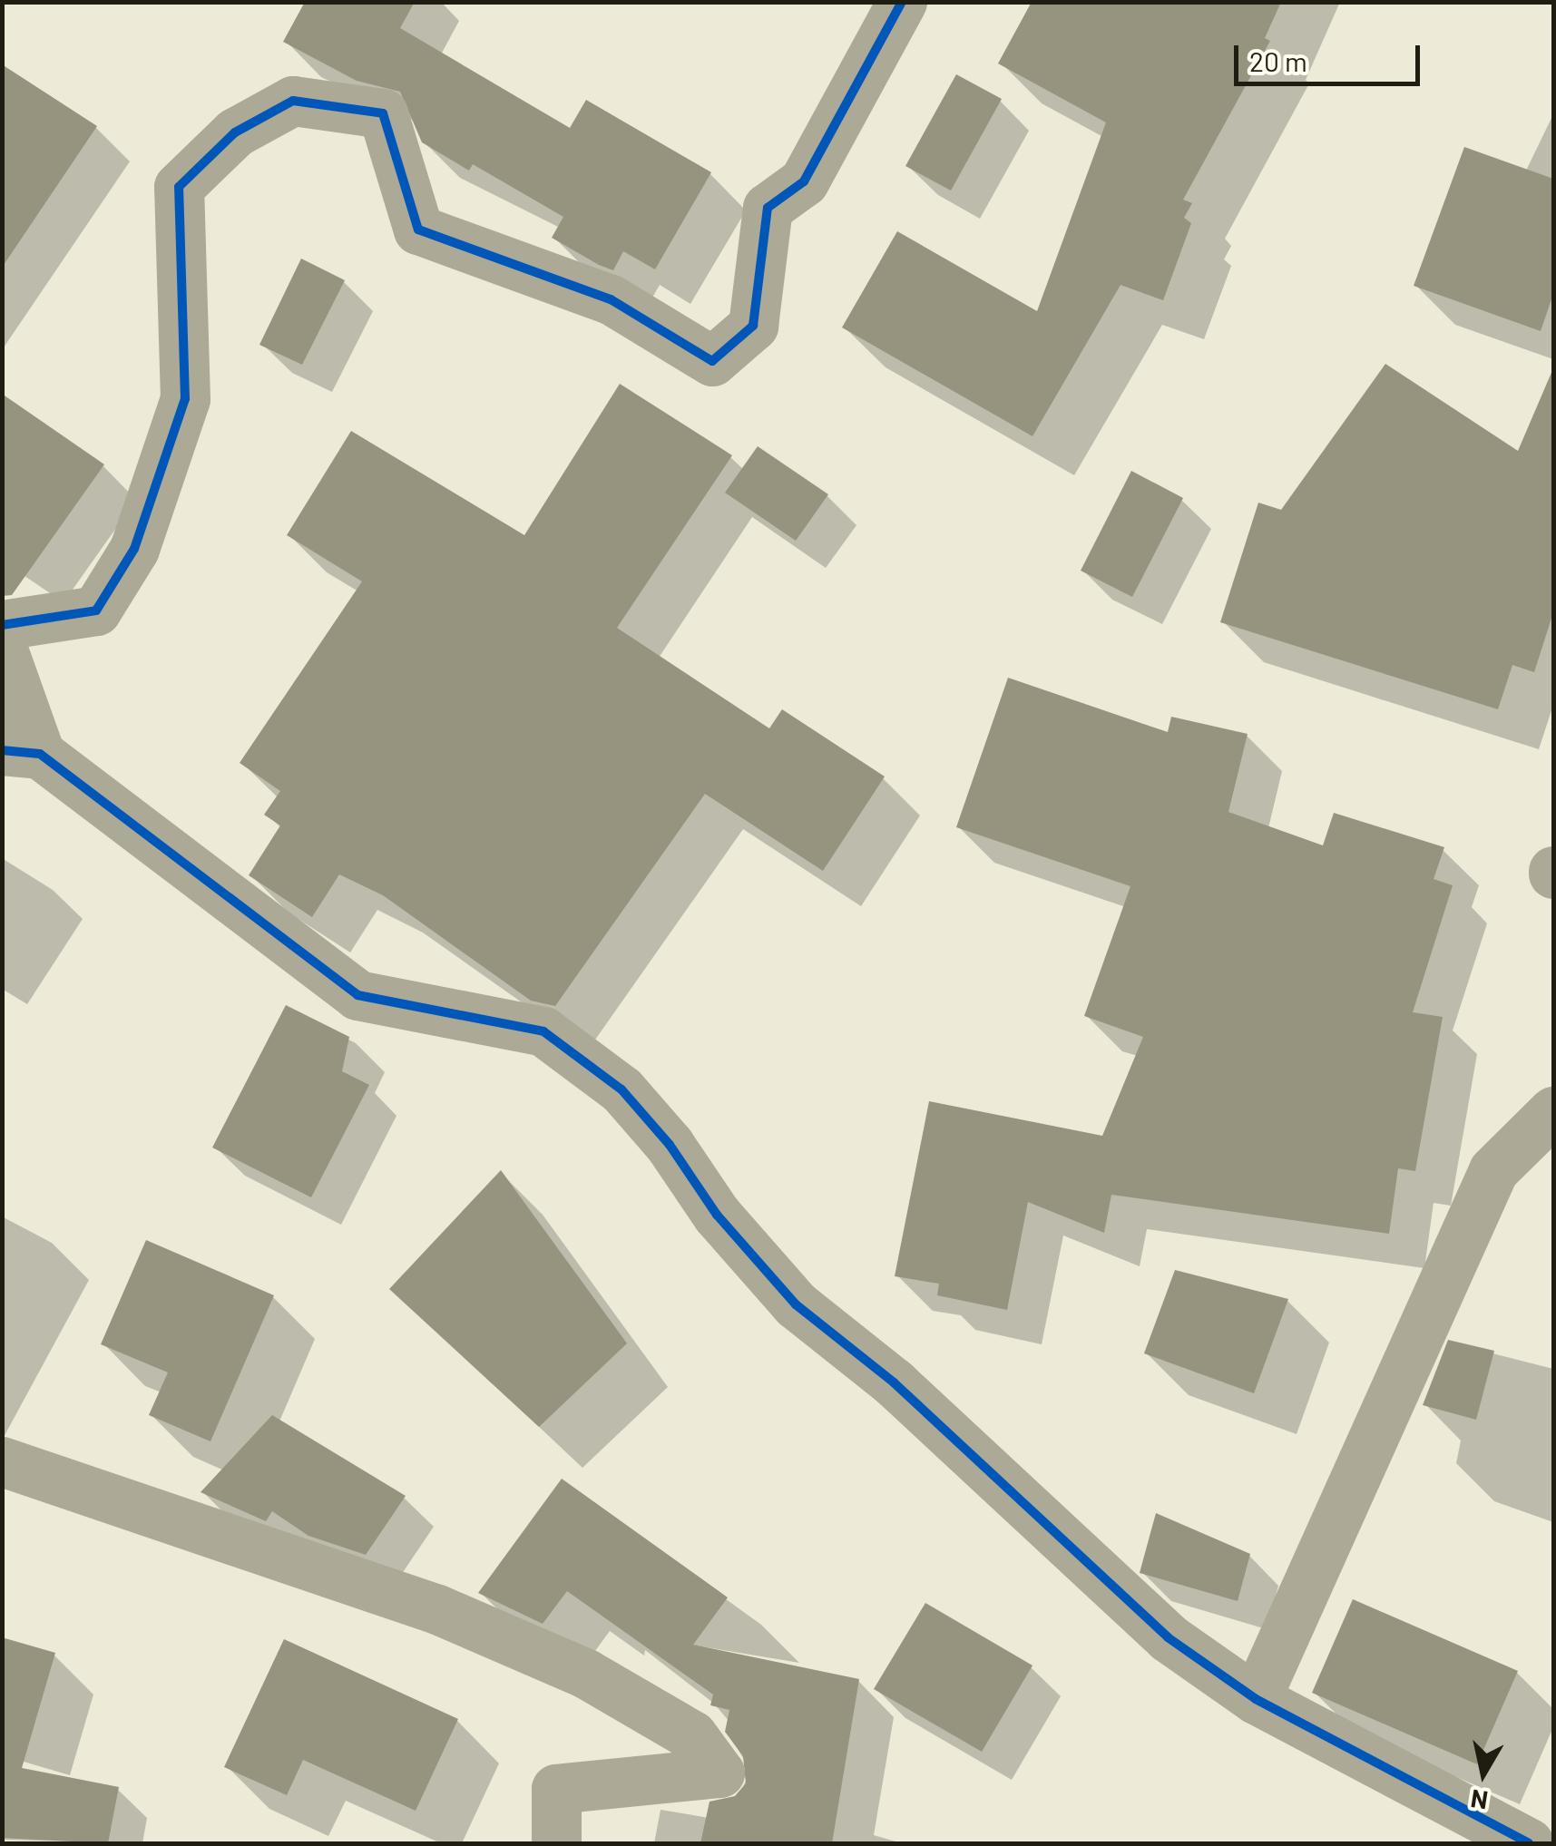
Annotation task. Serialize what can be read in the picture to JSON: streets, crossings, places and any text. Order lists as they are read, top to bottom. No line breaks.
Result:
{"scale_bar":"20 m","north":"bottom"}
